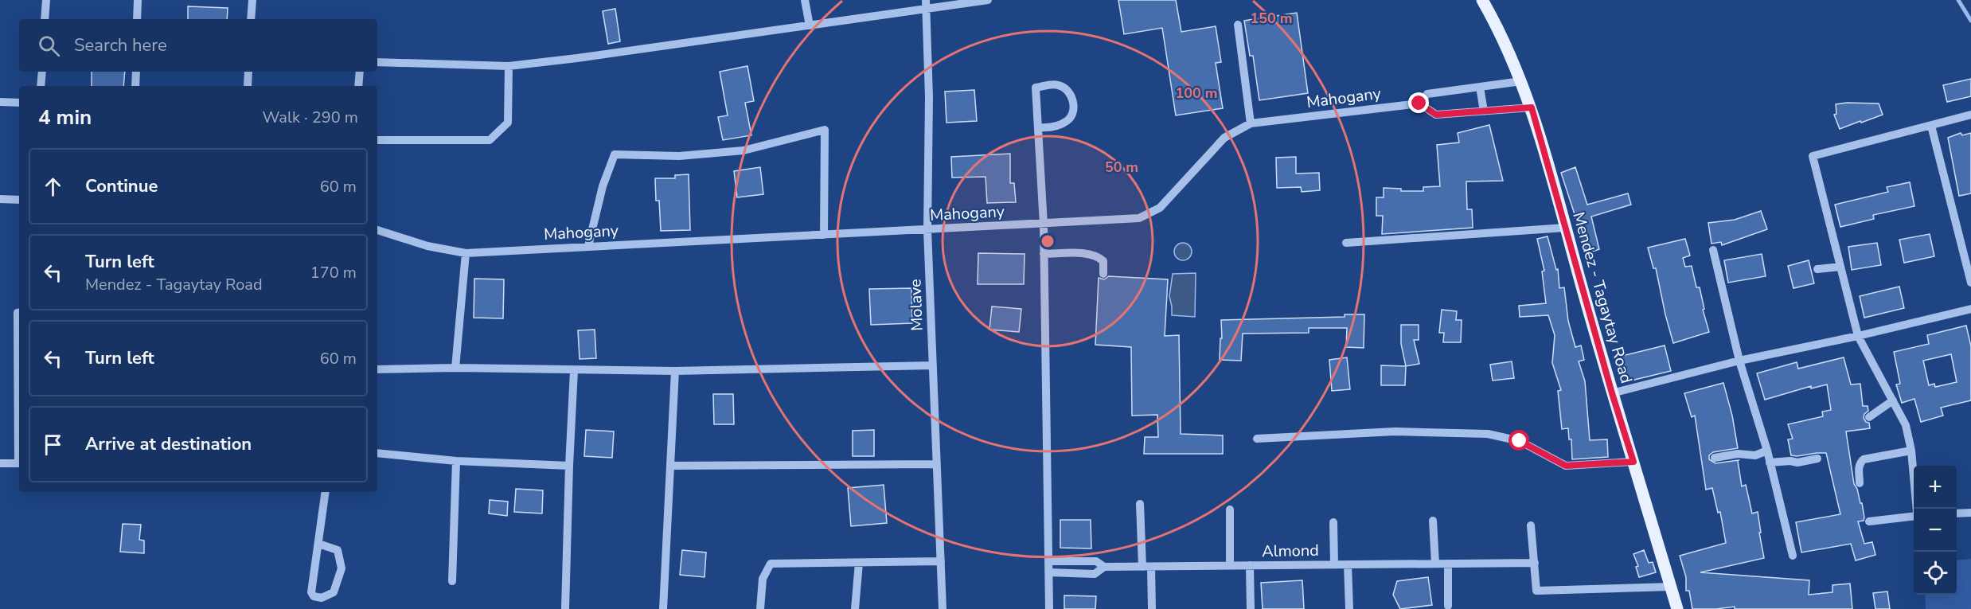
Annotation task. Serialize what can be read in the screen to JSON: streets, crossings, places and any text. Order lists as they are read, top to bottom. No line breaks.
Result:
{"streets":{"main road":["Mendez - Tagaytay Road"],"street":["Mahogany","Molave","Almond"]},"crossings":[["Mahogany","Mendez - Tagaytay Road"],["Mahogany","Molave"]],"page":{"search":"Search here","heading":["4 min","Walk · 290 m"],"list":[["Continue","60 m"],["Turn left","Mendez - Tagaytay Road","170 m"],["Turn left","60 m"],"Arrive at destination"],"map_buttons":["+","−"]},"rings":["150 m","100 m","50 m"]}
